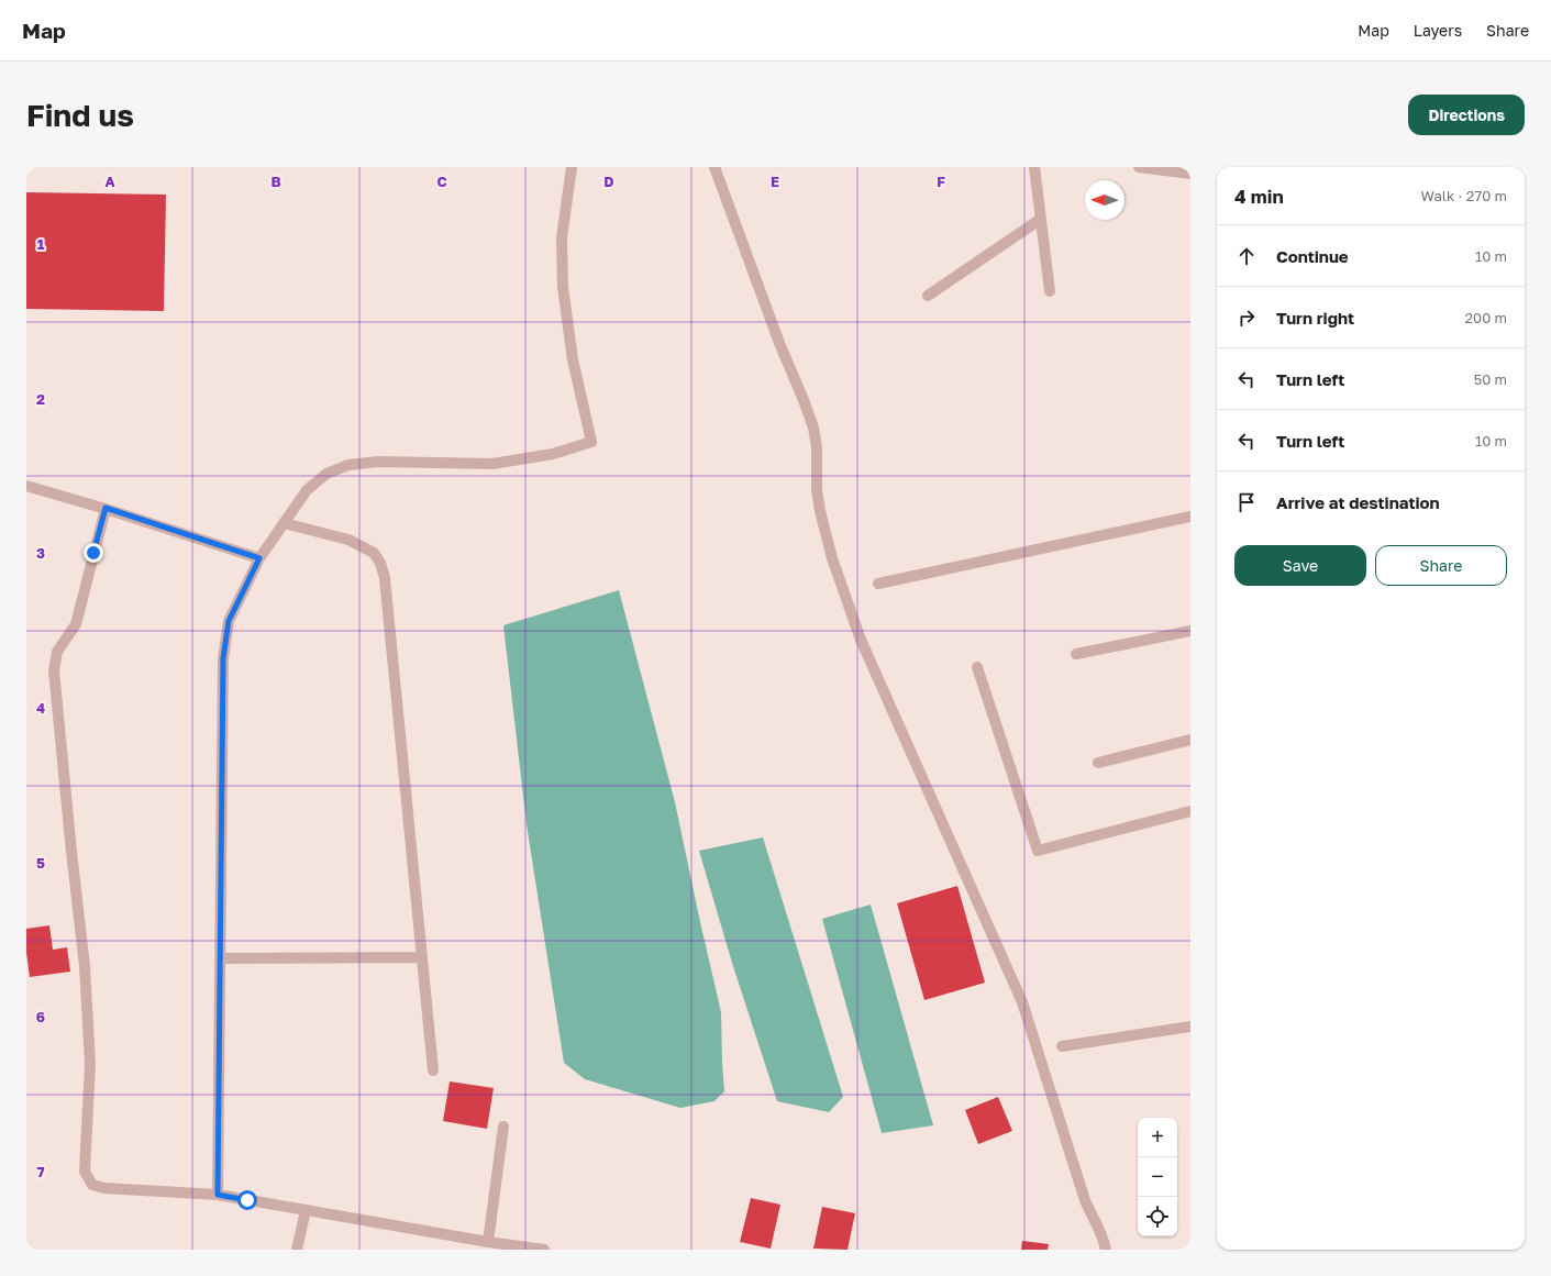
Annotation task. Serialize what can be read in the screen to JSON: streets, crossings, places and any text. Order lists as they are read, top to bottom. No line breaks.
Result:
{"north":"left","page":{"header":"Map","nav":["Map","Layers","Share"],"buttons":["Directions",["Save","Share"]],"title":"Find us","heading":["4 min","Walk · 270 m"],"list":[["Continue","10 m"],["Turn right","200 m"],["Turn left","50 m"],["Turn left","10 m"],"Arrive at destination"],"map_buttons":["+","−"]},"grid":{"columns":["A","B","C","D","E","F"],"rows":["1","2","3","4","5","6","7"]}}
